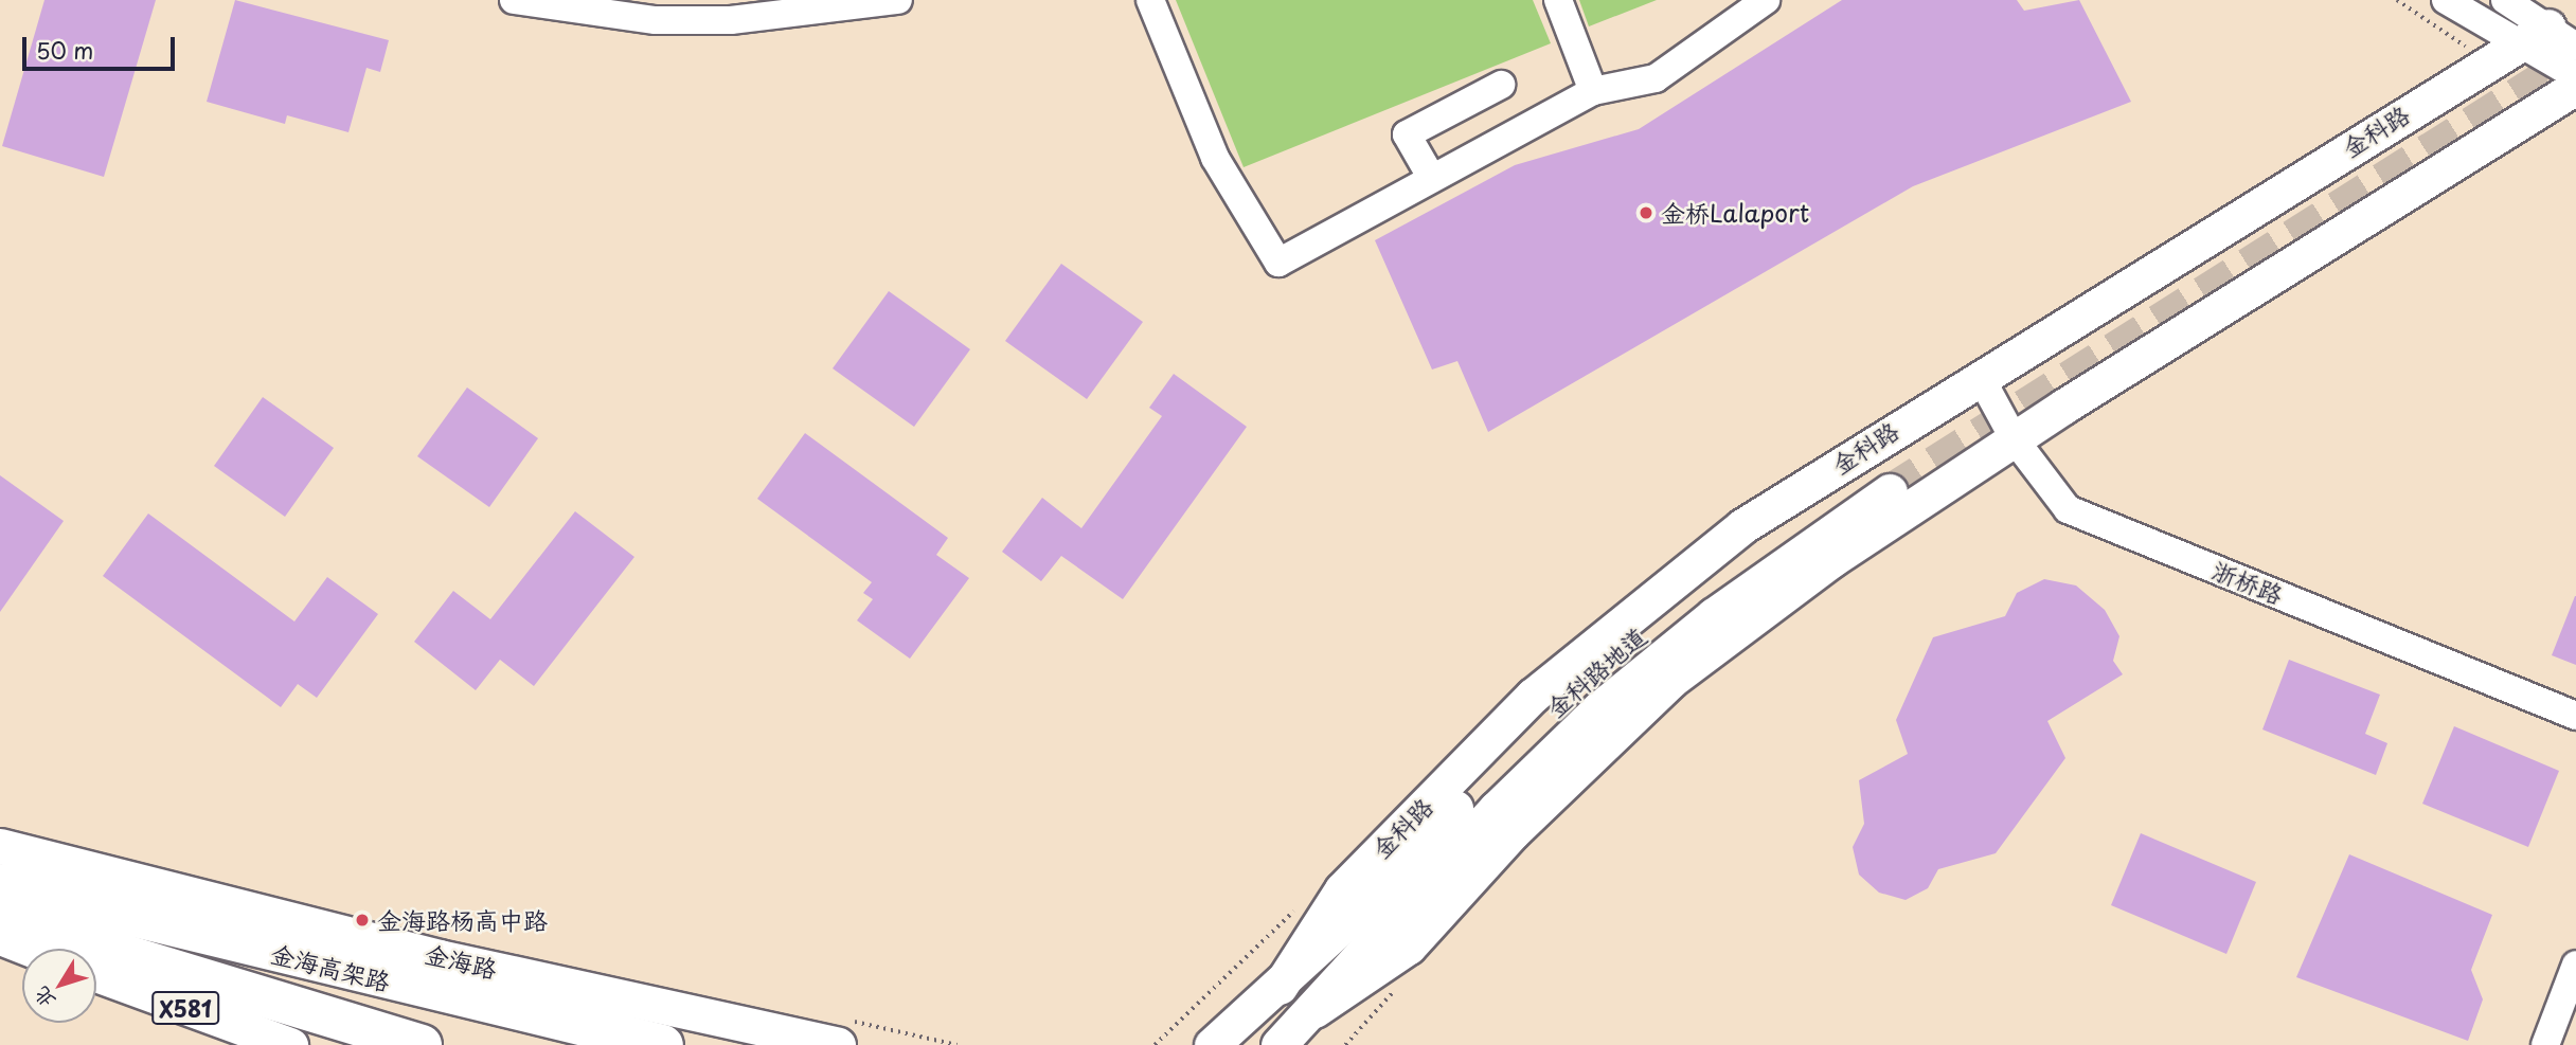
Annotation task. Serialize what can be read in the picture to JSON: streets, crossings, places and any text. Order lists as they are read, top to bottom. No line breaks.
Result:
{"streets":{"highway":["金海高架路"],"main road":["金科路","金科路地道","金海路","X581"],"street":["浙桥路"]},"crossings":[["金科路","浙桥路"],["金科路","金科路地道"]],"places":["金桥Lalaport","金海路杨高中路"],"scale_bar":"50 m","north":"bottom left"}
